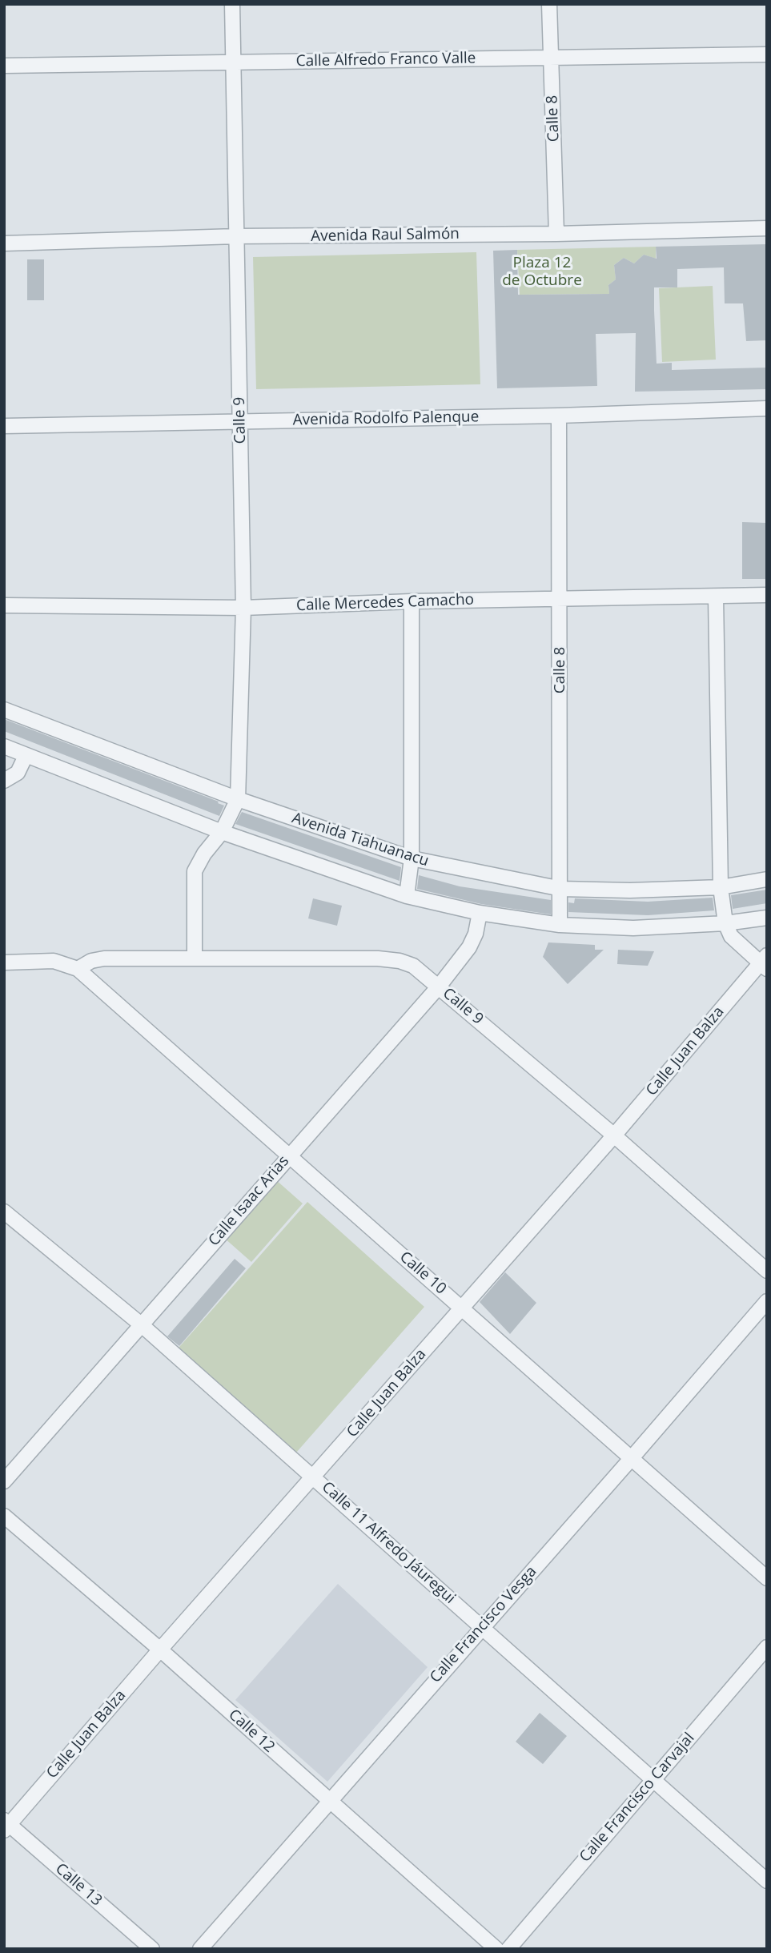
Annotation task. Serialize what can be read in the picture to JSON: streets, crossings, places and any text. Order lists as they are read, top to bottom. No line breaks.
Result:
{"streets":{"street":["Calle Alfredo Franco Valle","Calle 8","Avenida Raul Salmón","Avenida Rodolfo Palenque","Calle 9","Calle Mercedes Camacho","Avenida Tiahuanacu","Calle Juan Balza","Calle Isaac Arias","Calle 10","Calle 11 Alfredo Jáuregui","Calle Francisco Vesga","Calle 12","Calle Francisco Carvajal","Calle 13"]},"crossings":[["Calle Alfredo Franco Valle","Calle 8"],["Calle Alfredo Franco Valle","Calle 9"],["Calle 8","Avenida Raul Salmón"],["Calle 8","Avenida Rodolfo Palenque"],["Calle 8","Calle Mercedes Camacho"],["Calle 8","Avenida Tiahuanacu"],["Avenida Raul Salmón","Calle 9"],["Avenida Rodolfo Palenque","Calle 9"],["Calle 9","Calle Mercedes Camacho"],["Calle 9","Avenida Tiahuanacu"],["Calle 9","Calle Juan Balza"],["Calle 9","Calle Isaac Arias"],["Calle 9","Calle 10"],["Calle Juan Balza","Calle 10"],["Calle Juan Balza","Calle 11 Alfredo Jáuregui"],["Calle Juan Balza","Calle 12"],["Calle Juan Balza","Calle 13"],["Calle Isaac Arias","Calle 10"],["Calle Isaac Arias","Calle 11 Alfredo Jáuregui"],["Calle 10","Calle Francisco Vesga"],["Calle 11 Alfredo Jáuregui","Calle Francisco Vesga"],["Calle 11 Alfredo Jáuregui","Calle Francisco Carvajal"],["Calle Francisco Vesga","Calle 12"]],"parks":["Plaza 12 de Octubre"]}
